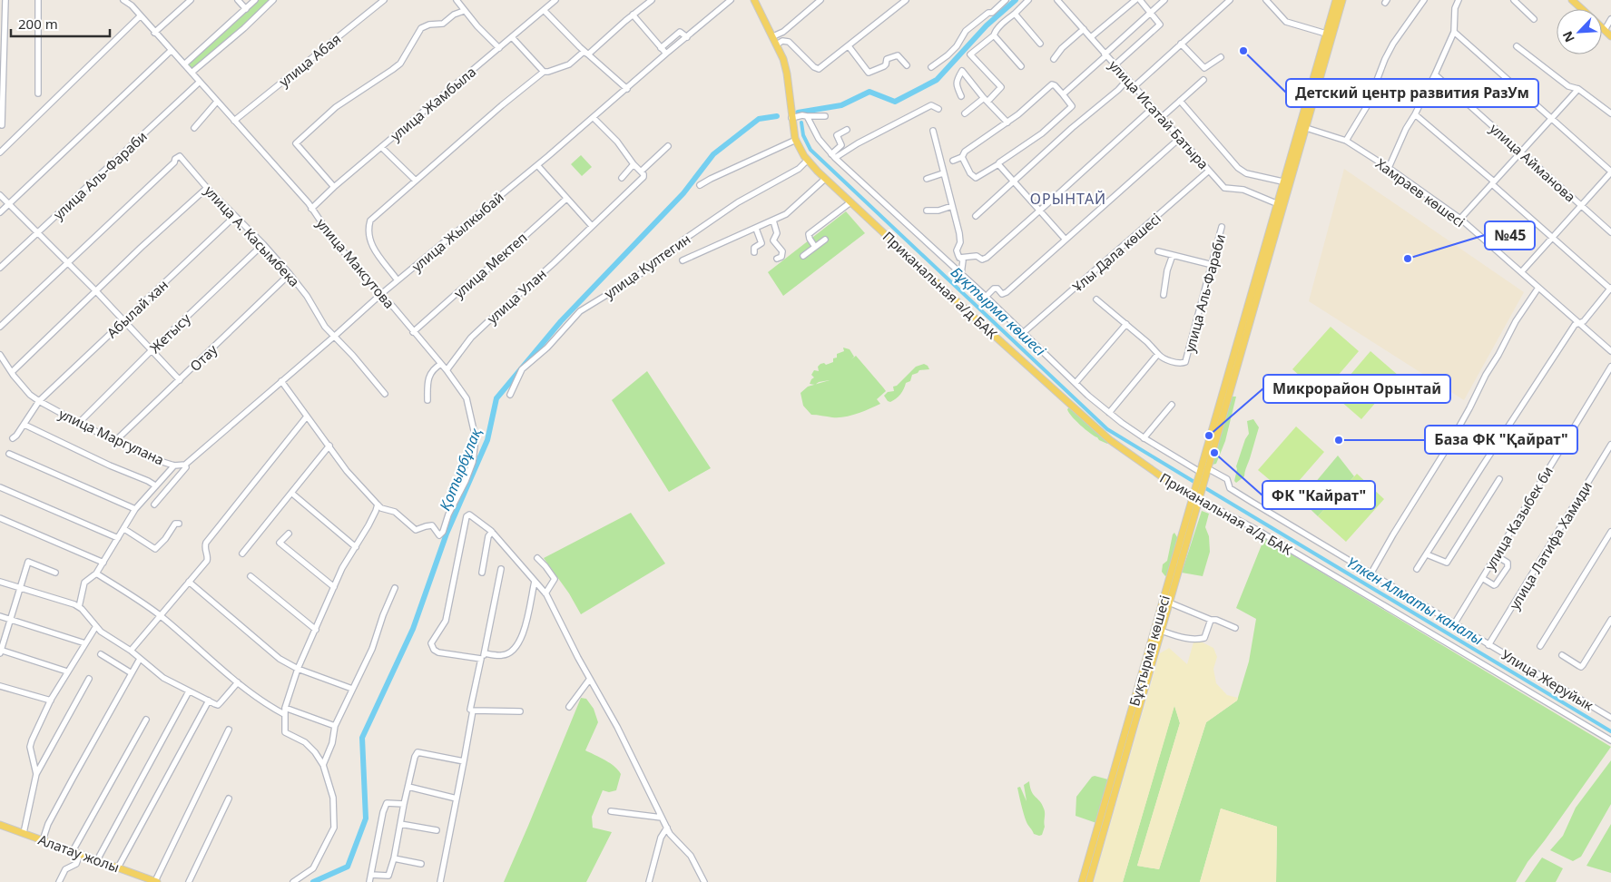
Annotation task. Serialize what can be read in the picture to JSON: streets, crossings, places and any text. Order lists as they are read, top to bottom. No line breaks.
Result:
{"streets":{"main road":["Приканальная а/д БАК","Бұқтырма көшесі","Алатау жолы"],"street":["улица Абая","улица Жамбыла","улица Исатай Батыра","улица Айманова","улица Аль-Фараби","Хамраев көшесі","улица Жылкыбай","улица А. Касымбека","Ұлы Дала көшесі","улица Максутова","улица Мектеп","улица Култегин","улица Улан","Абылай хан","Жетысу","Отау","улица Маргулана","улица Казыбек би","улица Латифа Хамиди","Улица Жеруйык"]},"crossings":[["улица Абая","улица Максутова"],["улица Жамбыла","улица Максутова"],["улица Исатай Батыра","Ұлы Дала көшесі"],["улица Исатай Батыра","Бұқтырма көшесі"],["улица Аль-Фараби","улица Максутова"],["Хамраев көшесі","Бұқтырма көшесі"],["улица Жылкыбай","улица А. Касымбека"],["улица Жылкыбай","улица Максутова"],["улица Жылкыбай","улица Маргулана"],["улица А. Касымбека","Абылай хан"],["улица А. Касымбека","Жетысу"],["улица А. Касымбека","Отау"],["улица Максутова","улица Мектеп"],["улица Максутова","улица Улан"],["улица Култегин","Приканальная а/д БАК"],["Приканальная а/д БАК","Бұқтырма көшесі"],["Абылай хан","улица Маргулана"],["Жетысу","улица Маргулана"],["Отау","улица Маргулана"],["улица Казыбек би","Улица Жеруйык"],["улица Латифа Хамиди","Улица Жеруйык"],["Бұқтырма көшесі","Улица Жеруйык"]],"districts":["ОРЫНТАЙ"],"water":["Бұқтырма көшесі","Қотырбұлақ","Үлкен Алматы каналы"],"places":["Детский центр развития РазУм","№45","Микрорайон Орынтай","База ФК \"Қайрат\"","ФК \"Кайрат\""],"scale_bar":"200 m","north":"bottom left"}
